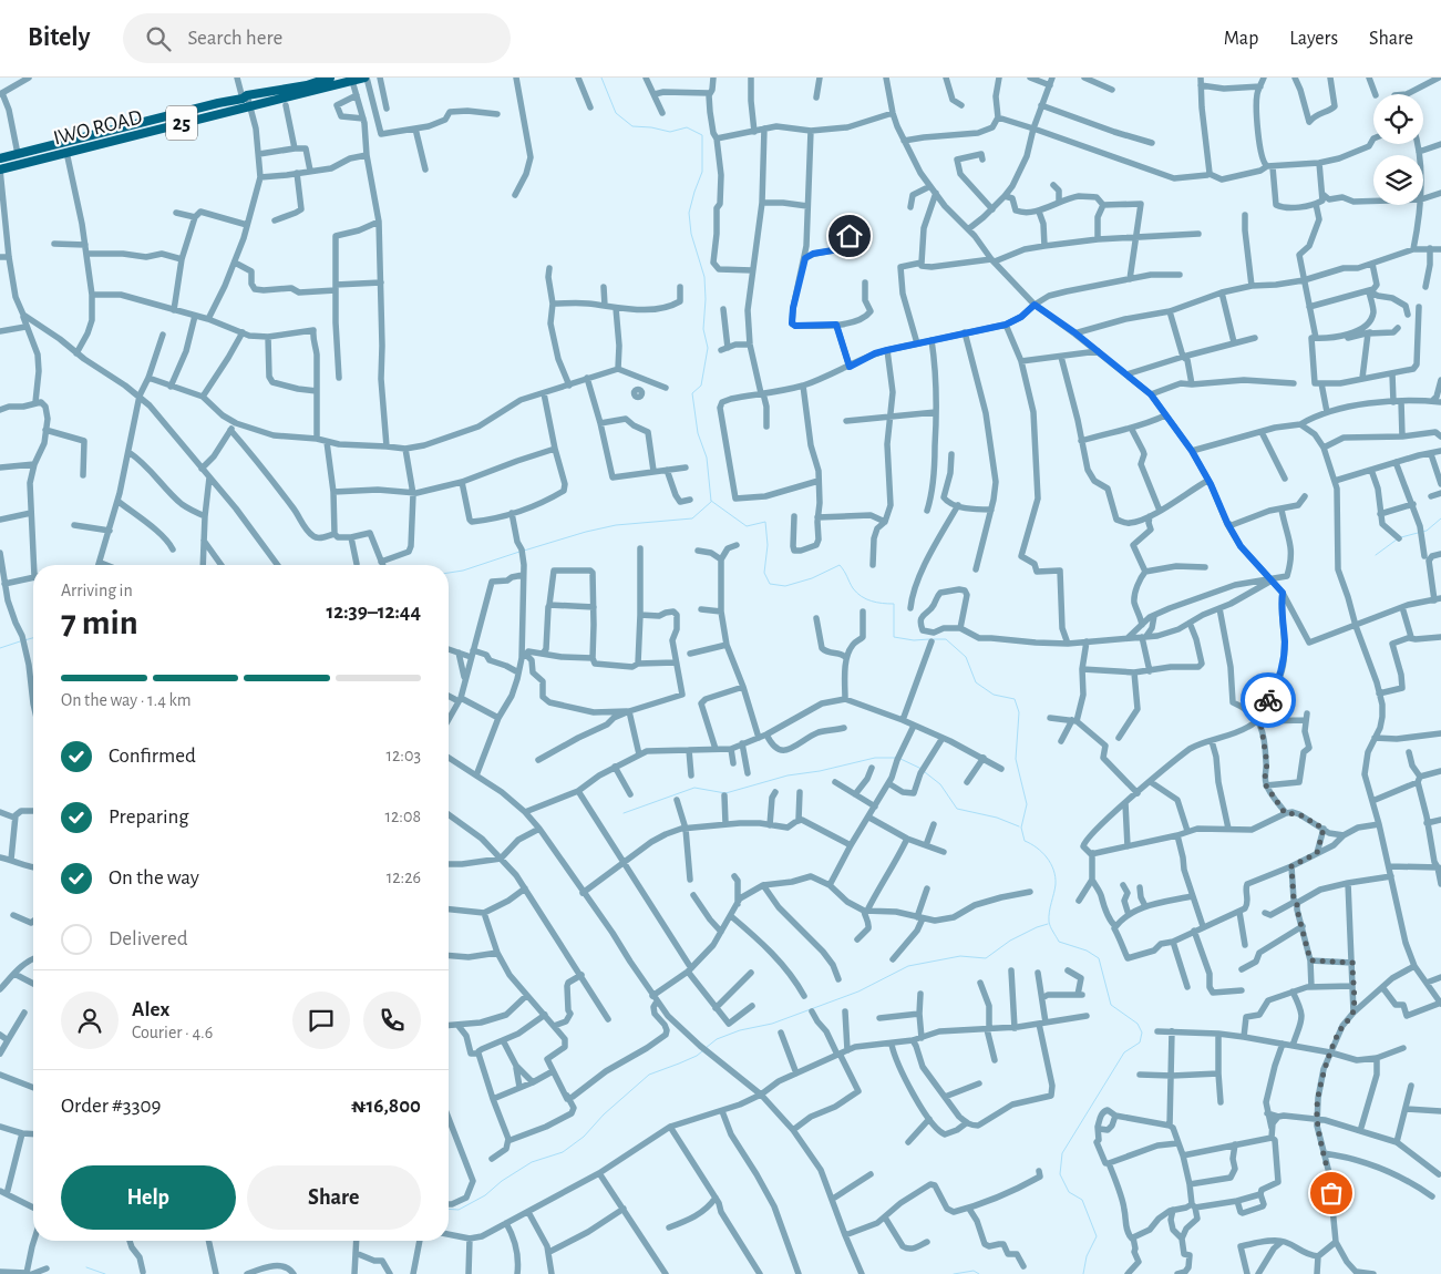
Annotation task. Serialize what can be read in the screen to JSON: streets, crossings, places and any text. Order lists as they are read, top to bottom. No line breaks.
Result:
{"streets":{"main road":["25","IWO ROAD"]},"page":{"header":"Bitely","search":"Search here","nav":["Map","Layers","Share"],"heading":["7 min","Arriving in","12:39–12:44"],"panel":["Alex","Courier · 4.6","Order #3309","₦16,800"],"bar":"On the way · 1.4 km","list":[["Confirmed","12:03"],["Preparing","12:08"],["On the way","12:26"],"Delivered"],"buttons":["Help","Share"]}}
